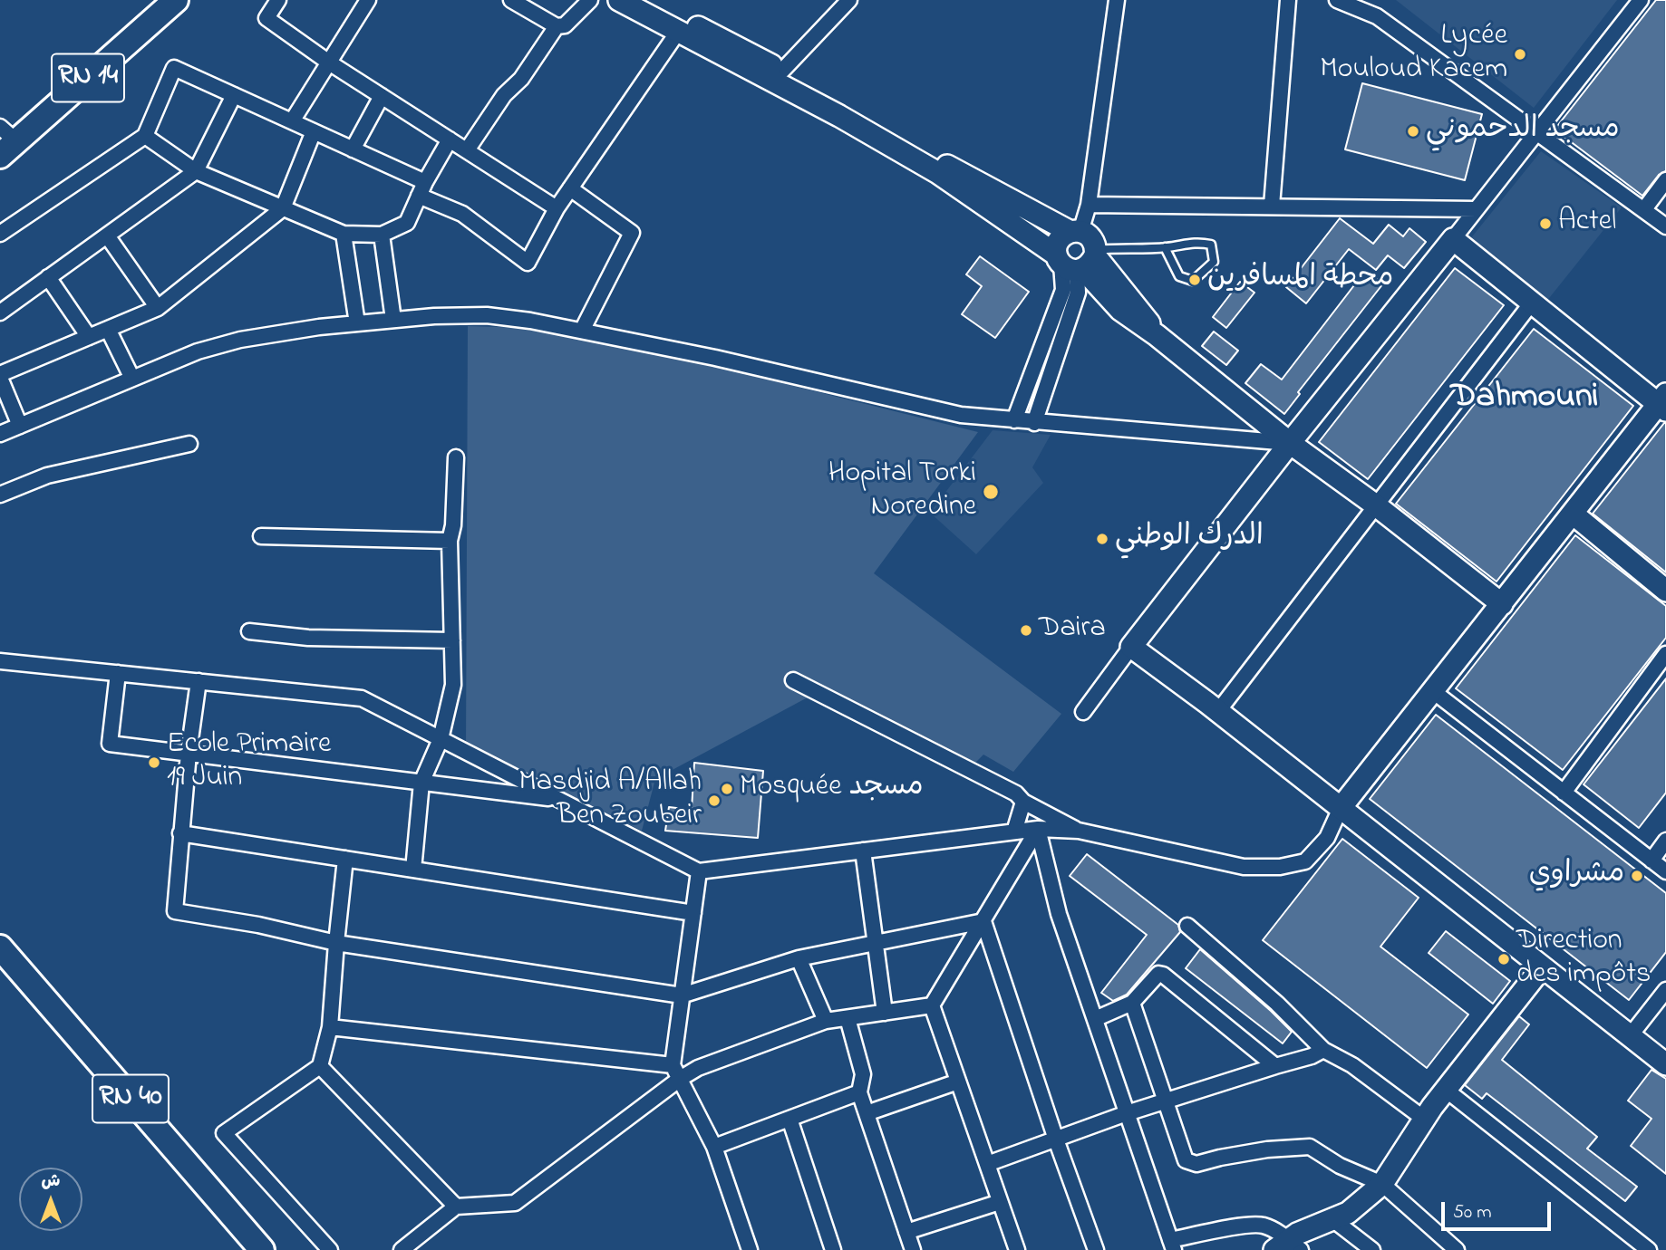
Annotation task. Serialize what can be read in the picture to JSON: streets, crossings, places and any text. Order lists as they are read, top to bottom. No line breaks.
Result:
{"streets":{"main road":["RN 14","RN 40"]},"districts":["Dahmouni"],"places":["Lycée Mouloud Kacem","مسجد الدحموني","Actel","محطة المسافرين","Hopital Torki Noredine","الدرك الوطني","Daira","Ecole Primaire 19 Juin","Mosquée مسجد","Masdjid A/Allah Ben Zoubeir","مشراوي","Direction des impôts"],"scale_bar":"50 m","north":"top"}
